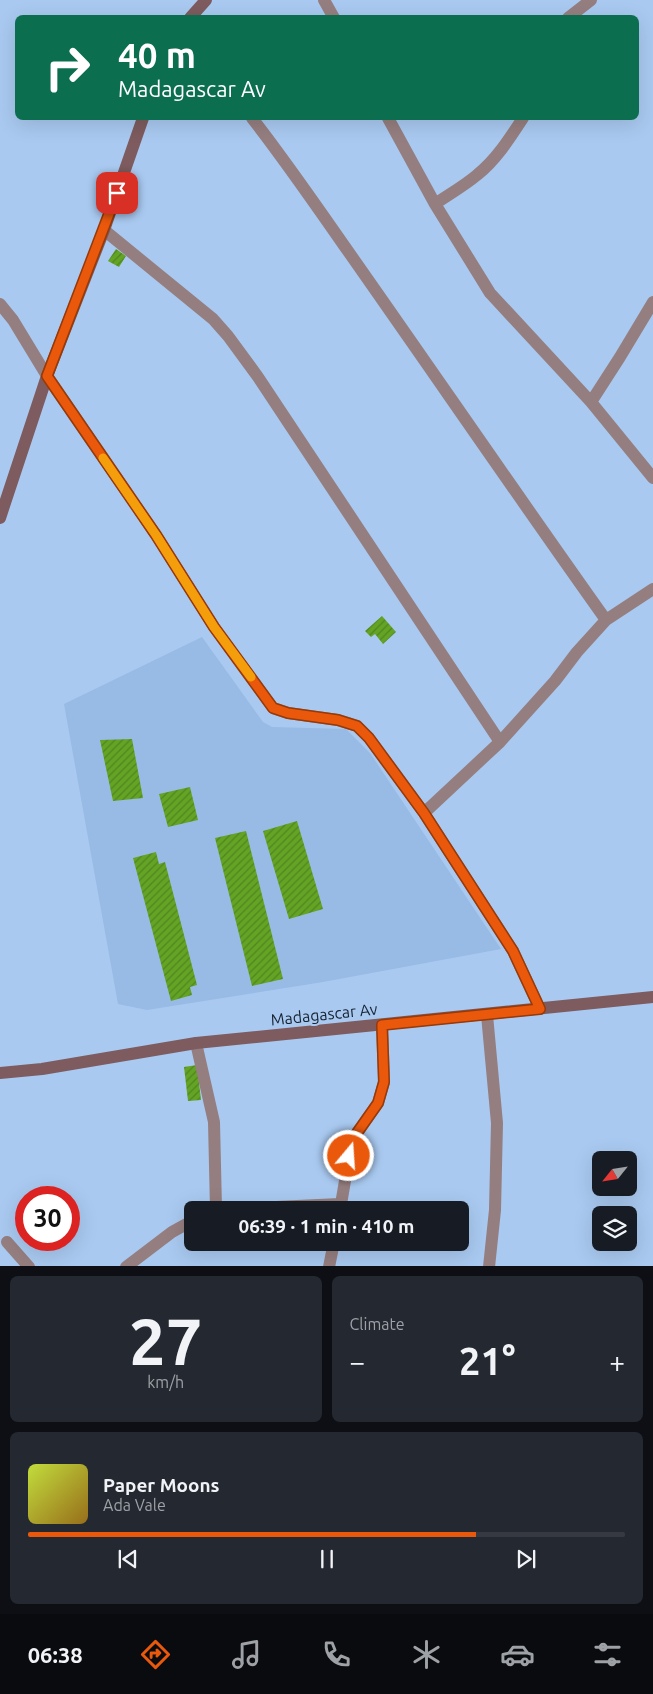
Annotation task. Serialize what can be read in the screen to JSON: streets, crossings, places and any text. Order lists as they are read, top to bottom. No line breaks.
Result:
{"streets":{"main road":["Madagascar Av"]},"north":"bottom left","page":{"turn":["40 m","Madagascar Av"],"limit":"30","trip":"06:39 · 1 min · 410 m","tile":[["27","km/h"],"Climate"],"heat":["−","21°","+"],"song":["Paper Moons","Ada Vale"],"tabs":"06:38"}}
